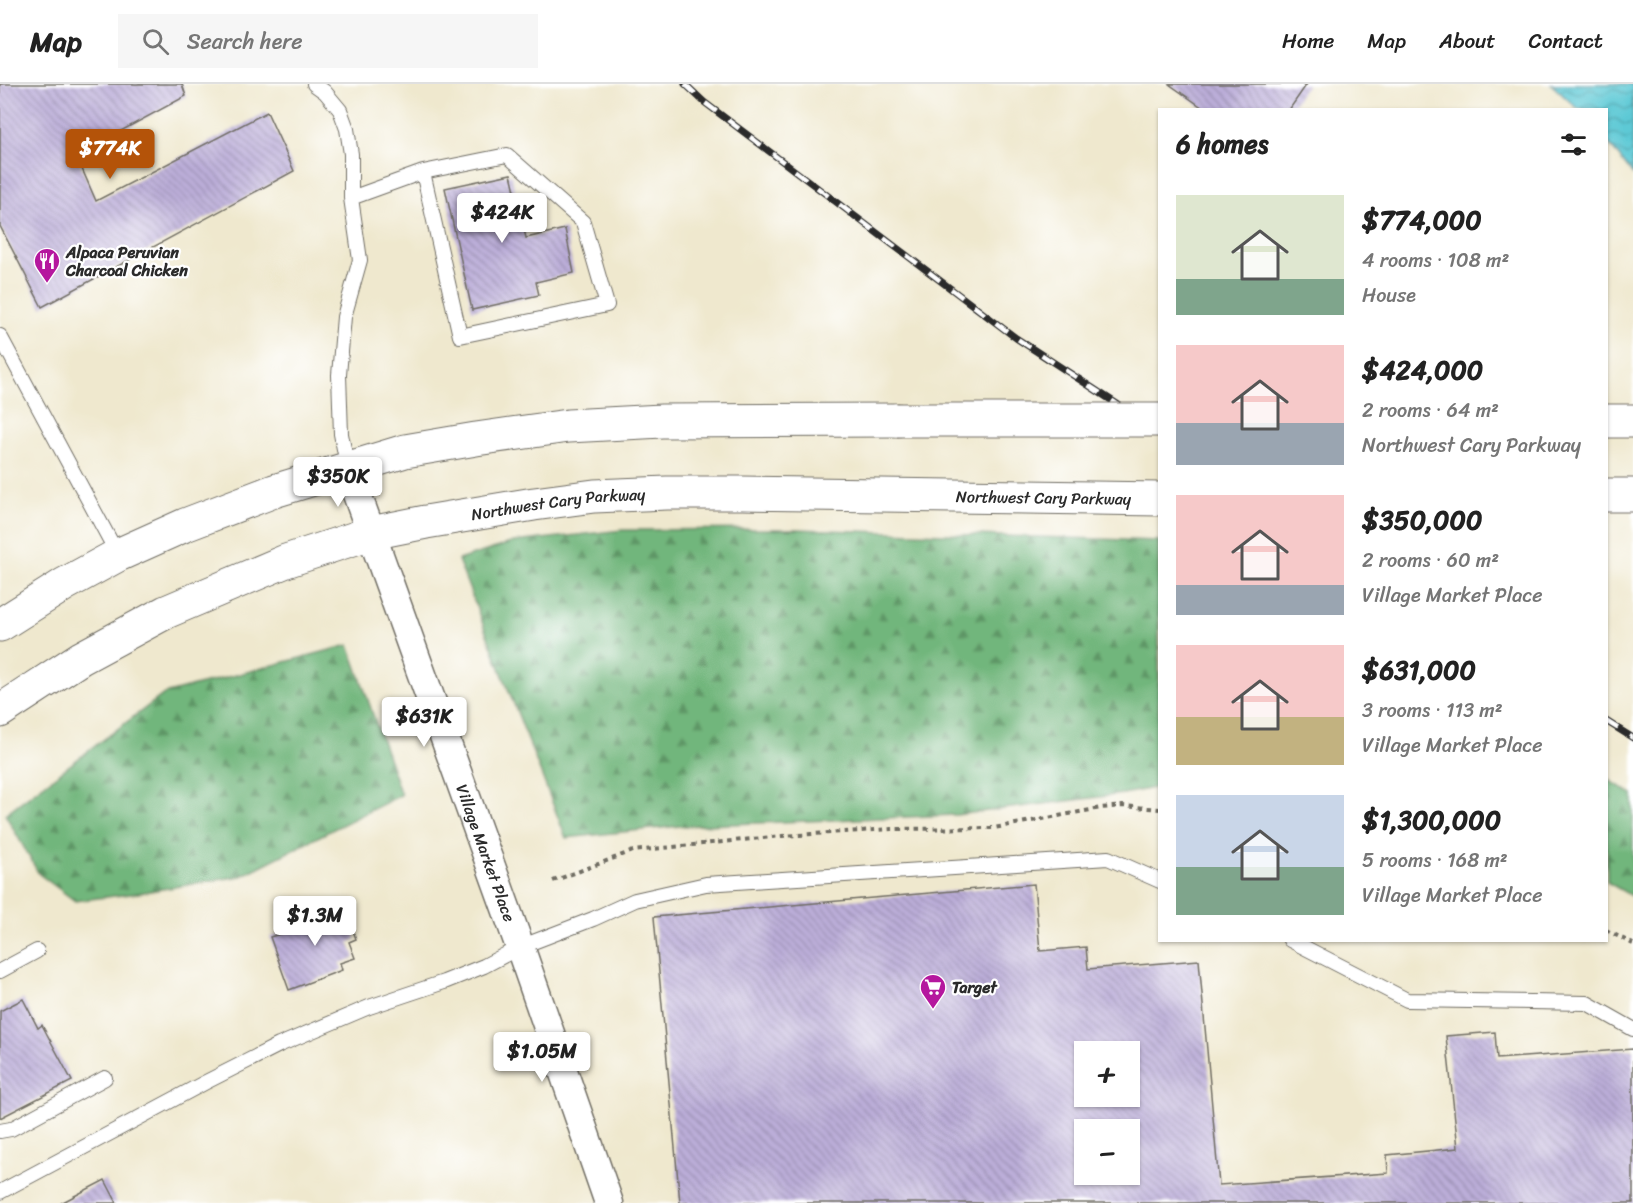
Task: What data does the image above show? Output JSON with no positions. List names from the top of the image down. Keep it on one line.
{"streets":{"main road":["Northwest Cary Parkway"],"street":["Village Market Place"]},"crossings":[["Northwest Cary Parkway","Village Market Place"]],"places":{"restaurant":["Alpaca Peruvian Charcoal Chicken"],"supermarket":["Target"]},"page":{"header":"Map","search":"Search here","nav":["Home","Map","About","Contact"],"heading":"6 homes","price":["$774K","$424K","$350K","$631K","$1.3M","$1.05M"],"list":[{"name":"$774,000","note":"4 rooms · 108 m² · House"},{"name":"$424,000","note":"2 rooms · 64 m² · Northwest Cary Parkway"},{"name":"$350,000","note":"2 rooms · 60 m² · Village Market Place"},{"name":"$631,000","note":"3 rooms · 113 m² · Village Market Place"},{"name":"$1,300,000","note":"5 rooms · 168 m² · Village Market Place"}],"map_buttons":["+","−"]}}
